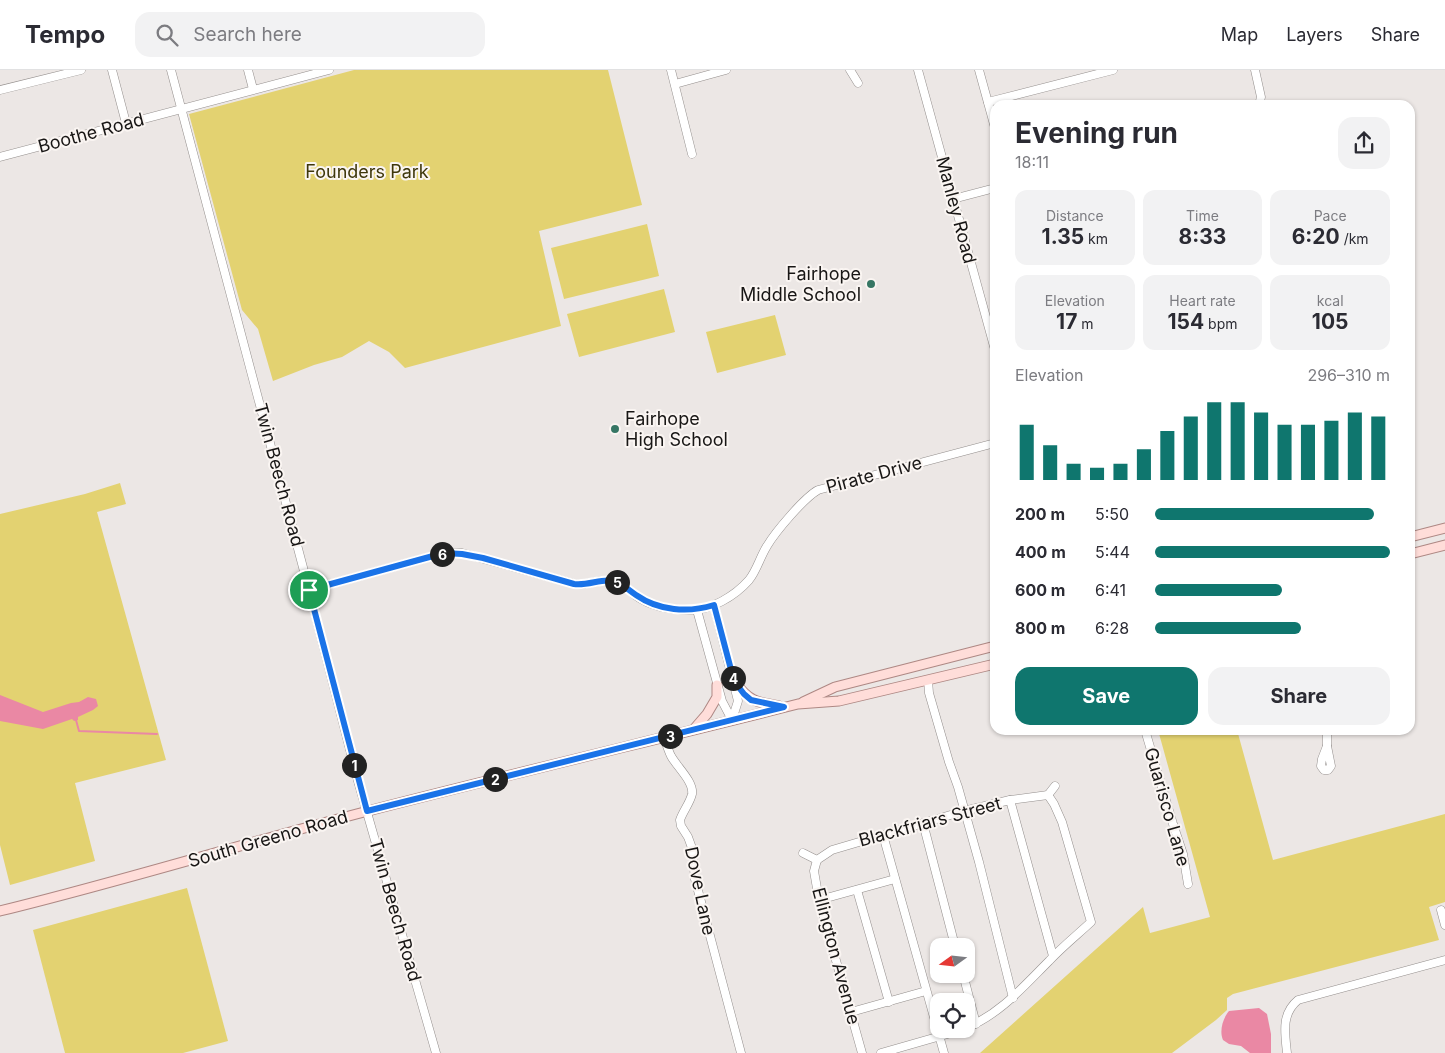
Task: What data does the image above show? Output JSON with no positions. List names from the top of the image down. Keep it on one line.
{"streets":{"main road":["South Greeno Road"],"street":["Boothe Road","Manley Road","Twin Beech Road","Pirate Drive","Guarisco Lane","Blackfriars Street","Dove Lane","Ellington Avenue"]},"crossings":[["Boothe Road","Twin Beech Road"],["Twin Beech Road","Pirate Drive"],["Twin Beech Road","South Greeno Road"],["Blackfriars Street","Ellington Avenue"],["South Greeno Road","Dove Lane"]],"parks":["Founders Park"],"places":["Fairhope Middle School","Fairhope High School"],"north":"left","page":{"header":"Tempo","search":"Search here","nav":["Map","Layers","Share"],"heading":["Evening run","18:11"],"stats":[["Distance","1.35 km"],["Time","8:33"],["Pace","6:20 /km"],["Elevation","17 m"],["Heart rate","154 bpm"],["kcal","105"]],"chart":["Elevation","296–310 m"],"list":[{"name":"200 m","note":"5:50"},{"name":"400 m","note":"5:44"},{"name":"600 m","note":"6:41"},{"name":"800 m","note":"6:28"}],"pins":["6","5","4","3","1","2"],"buttons":["Save","Share"]}}
